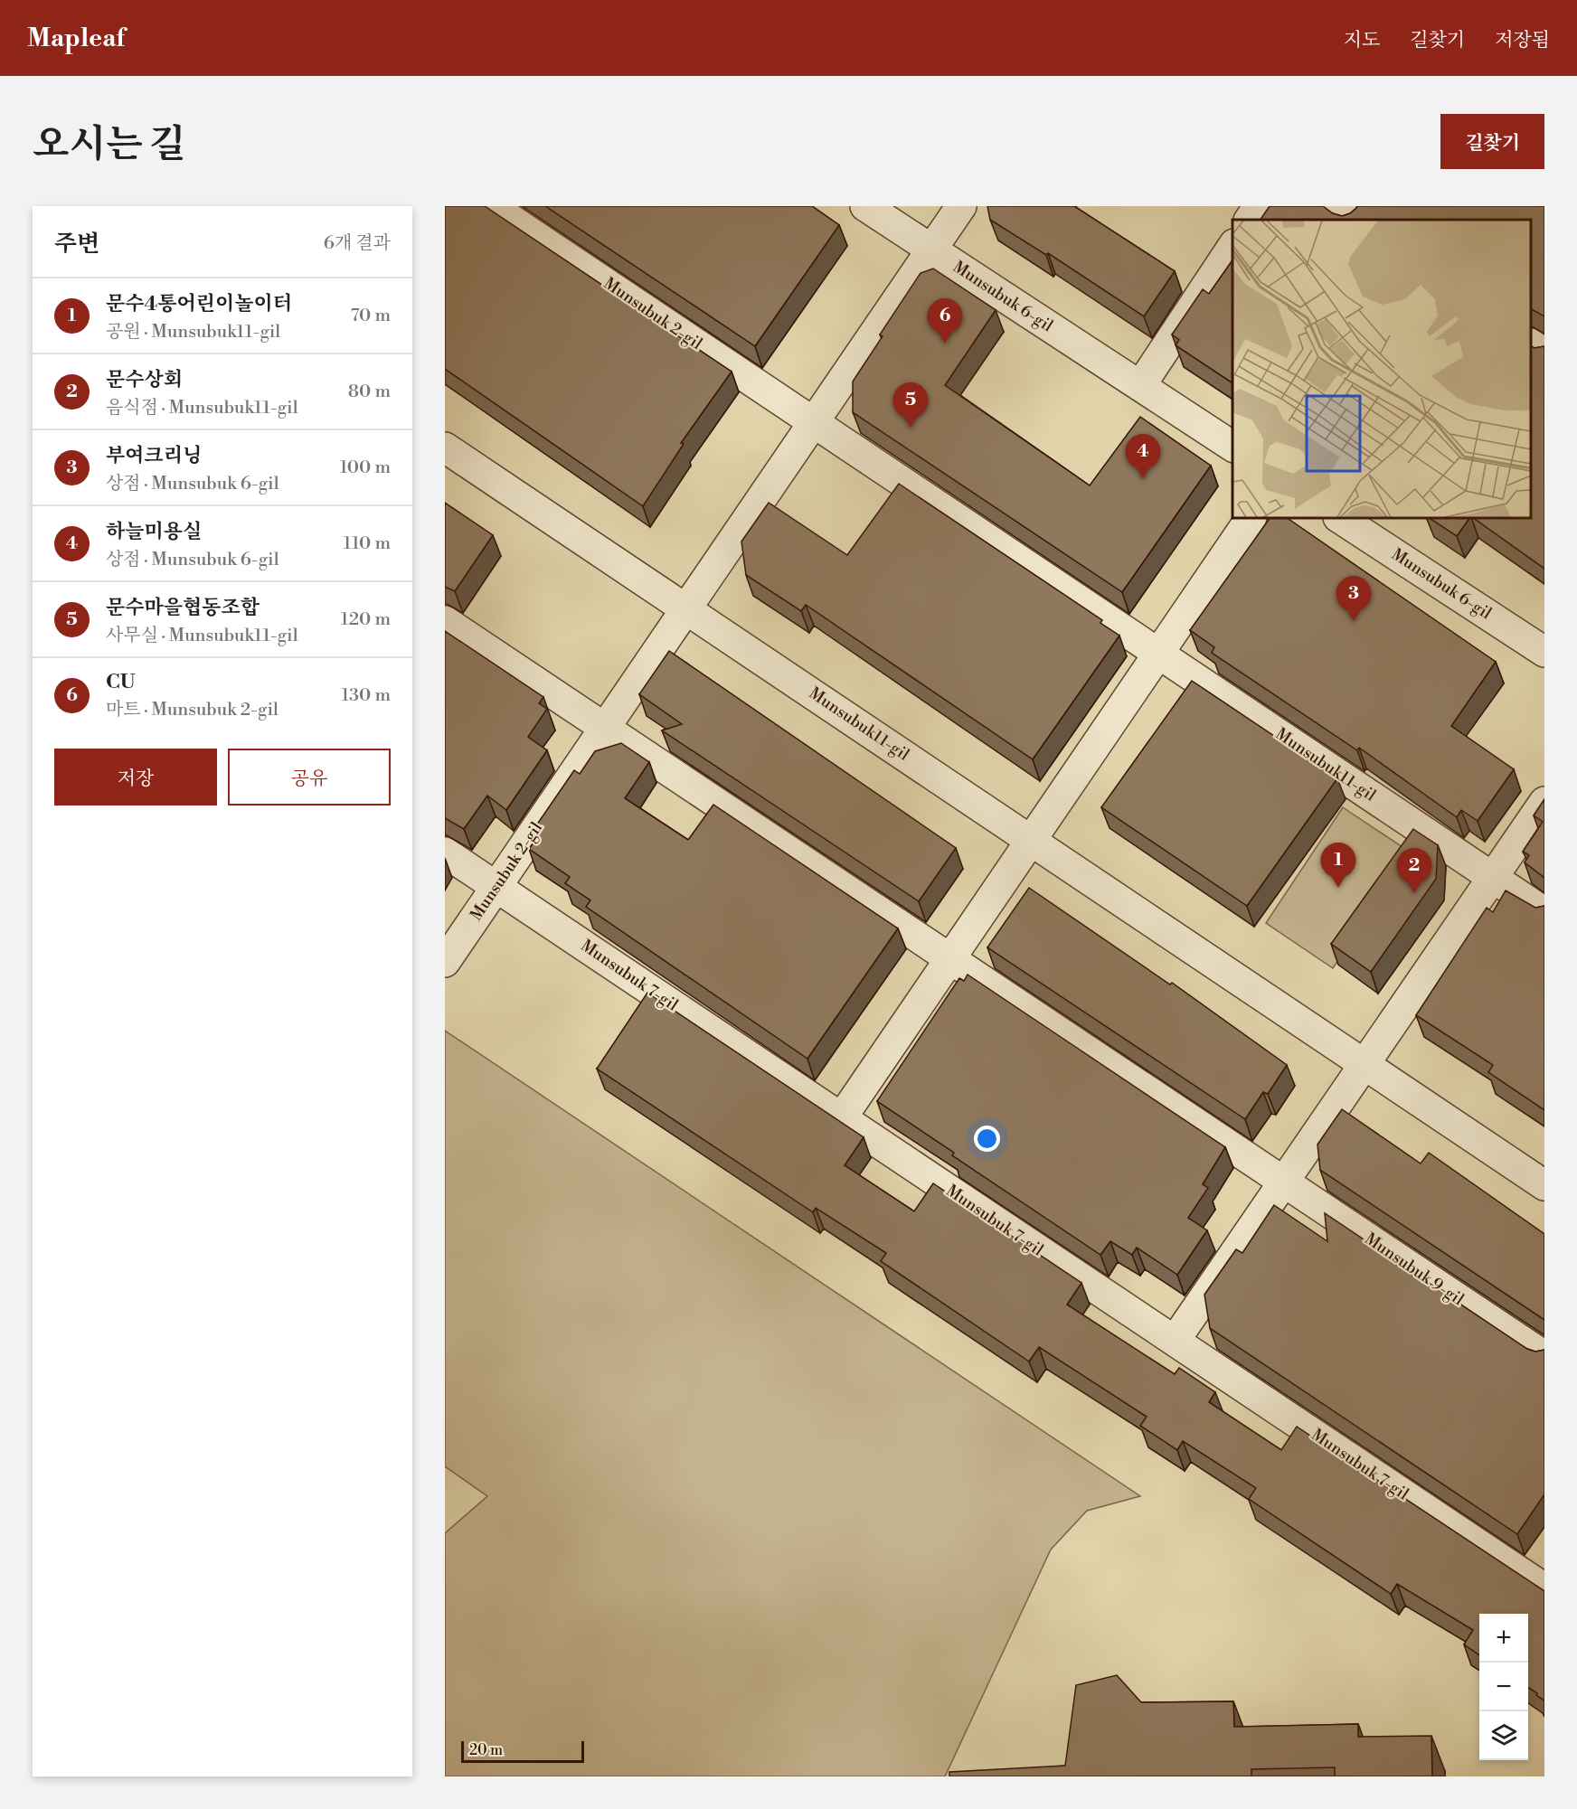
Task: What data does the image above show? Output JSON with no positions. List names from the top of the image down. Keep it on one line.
{"streets":{"street":["Munsubuk 6-gil","Munsubuk 2-gil","Munsubuk11-gil","Munsubuk 7-gil","Munsubuk 9-gil"]},"crossings":[["Munsubuk 6-gil","Munsubuk 2-gil"],["Munsubuk 2-gil","Munsubuk11-gil"],["Munsubuk 2-gil","Munsubuk 7-gil"]],"scale_bar":"20 m","page":{"header":"Mapleaf","nav":["지도","길찾기","저장됨"],"title":"오시는 길","buttons":["길찾기",["저장","공유"]],"heading":["주변","6개 결과"],"list":[{"mark":"1","name":"문수4통어린이놀이터","note":"공원 · Munsubuk11-gil","value":"70 m"},{"mark":"2","name":"문수상회","note":"음식점 · Munsubuk11-gil","value":"80 m"},{"mark":"3","name":"부여크리닝","note":"상점 · Munsubuk 6-gil","value":"100 m"},{"mark":"4","name":"하늘미용실","note":"상점 · Munsubuk 6-gil","value":"110 m"},{"mark":"5","name":"문수마을협동조합","note":"사무실 · Munsubuk11-gil","value":"120 m"},{"mark":"6","name":"CU","note":"마트 · Munsubuk 2-gil","value":"130 m"}],"pins":["6","5","4","3","1","2"],"map_buttons":["+","−"],"scale":"20 m"}}
